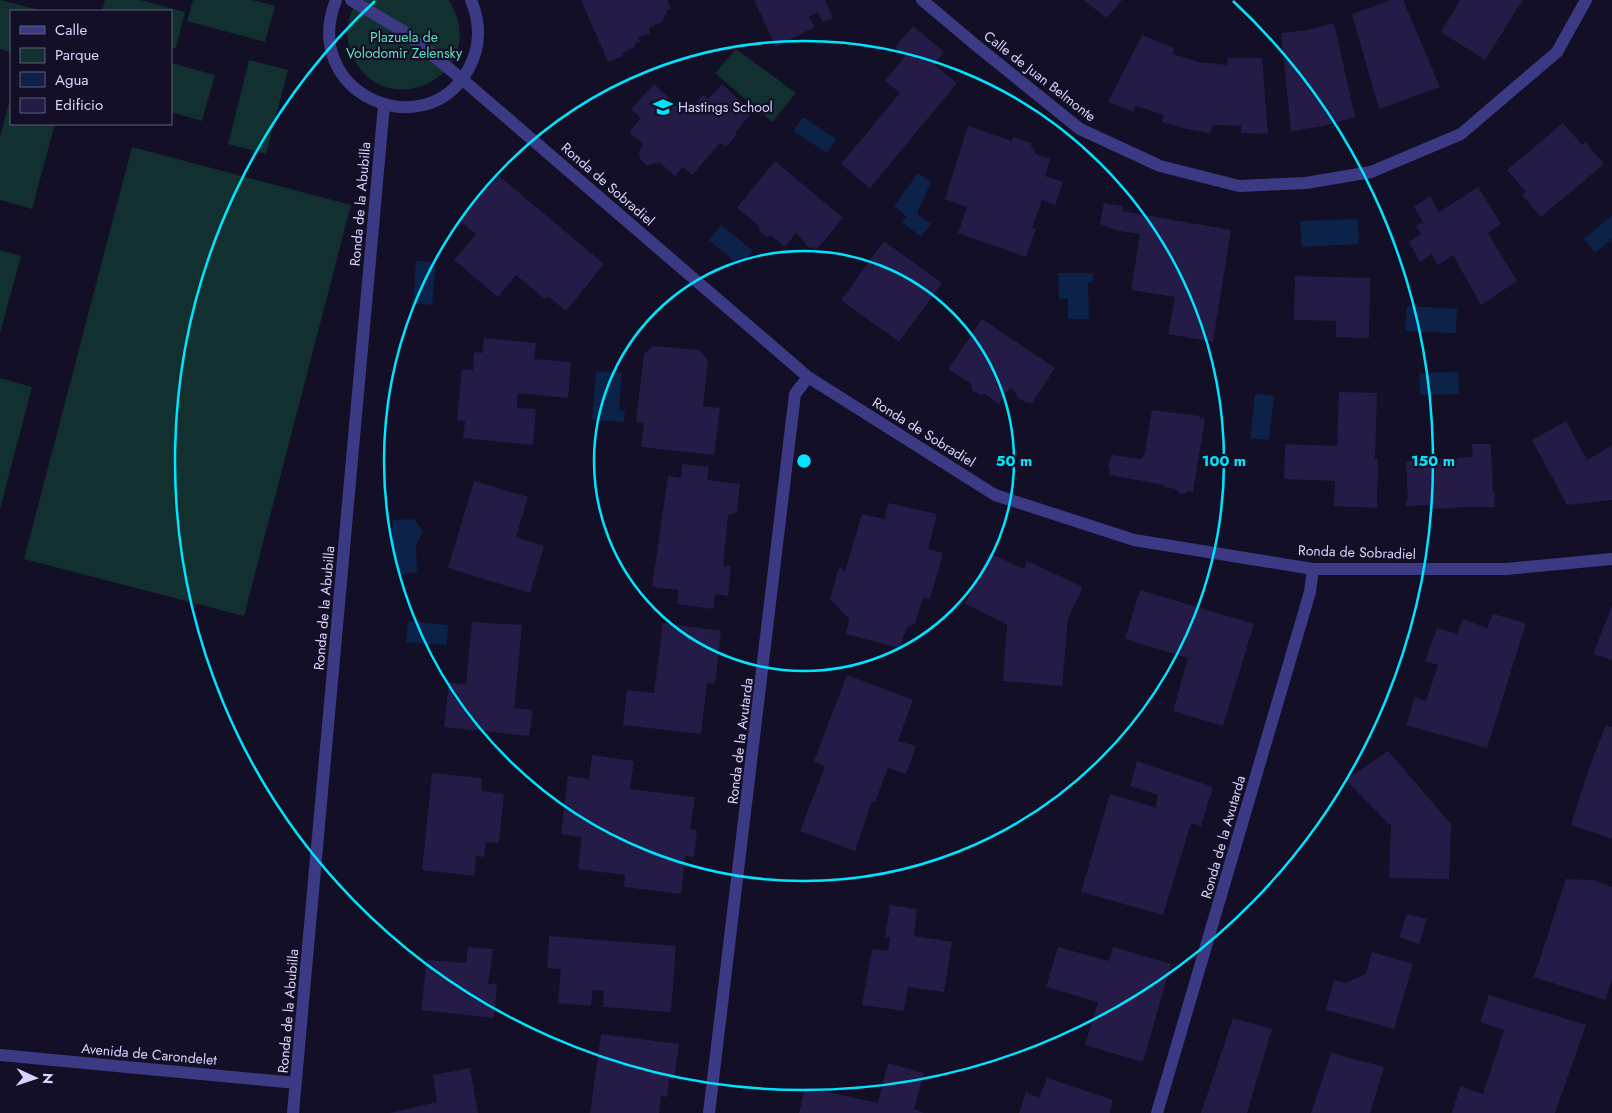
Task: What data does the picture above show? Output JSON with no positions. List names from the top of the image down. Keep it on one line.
{"streets":{"street":["Calle de Juan Belmonte","Ronda de Sobradiel","Ronda de la Abubilla","Ronda de la Avutarda","Avenida de Carondelet"]},"crossings":[["Ronda de Sobradiel","Ronda de la Avutarda"],["Ronda de la Abubilla","Avenida de Carondelet"]],"parks":["Plazuela de Volodomir Zelensky"],"places":{"school or university":["Hastings School"]},"legend":["Calle","Parque","Agua","Edificio"],"north":"right","rings":["50 m","100 m","150 m"]}
